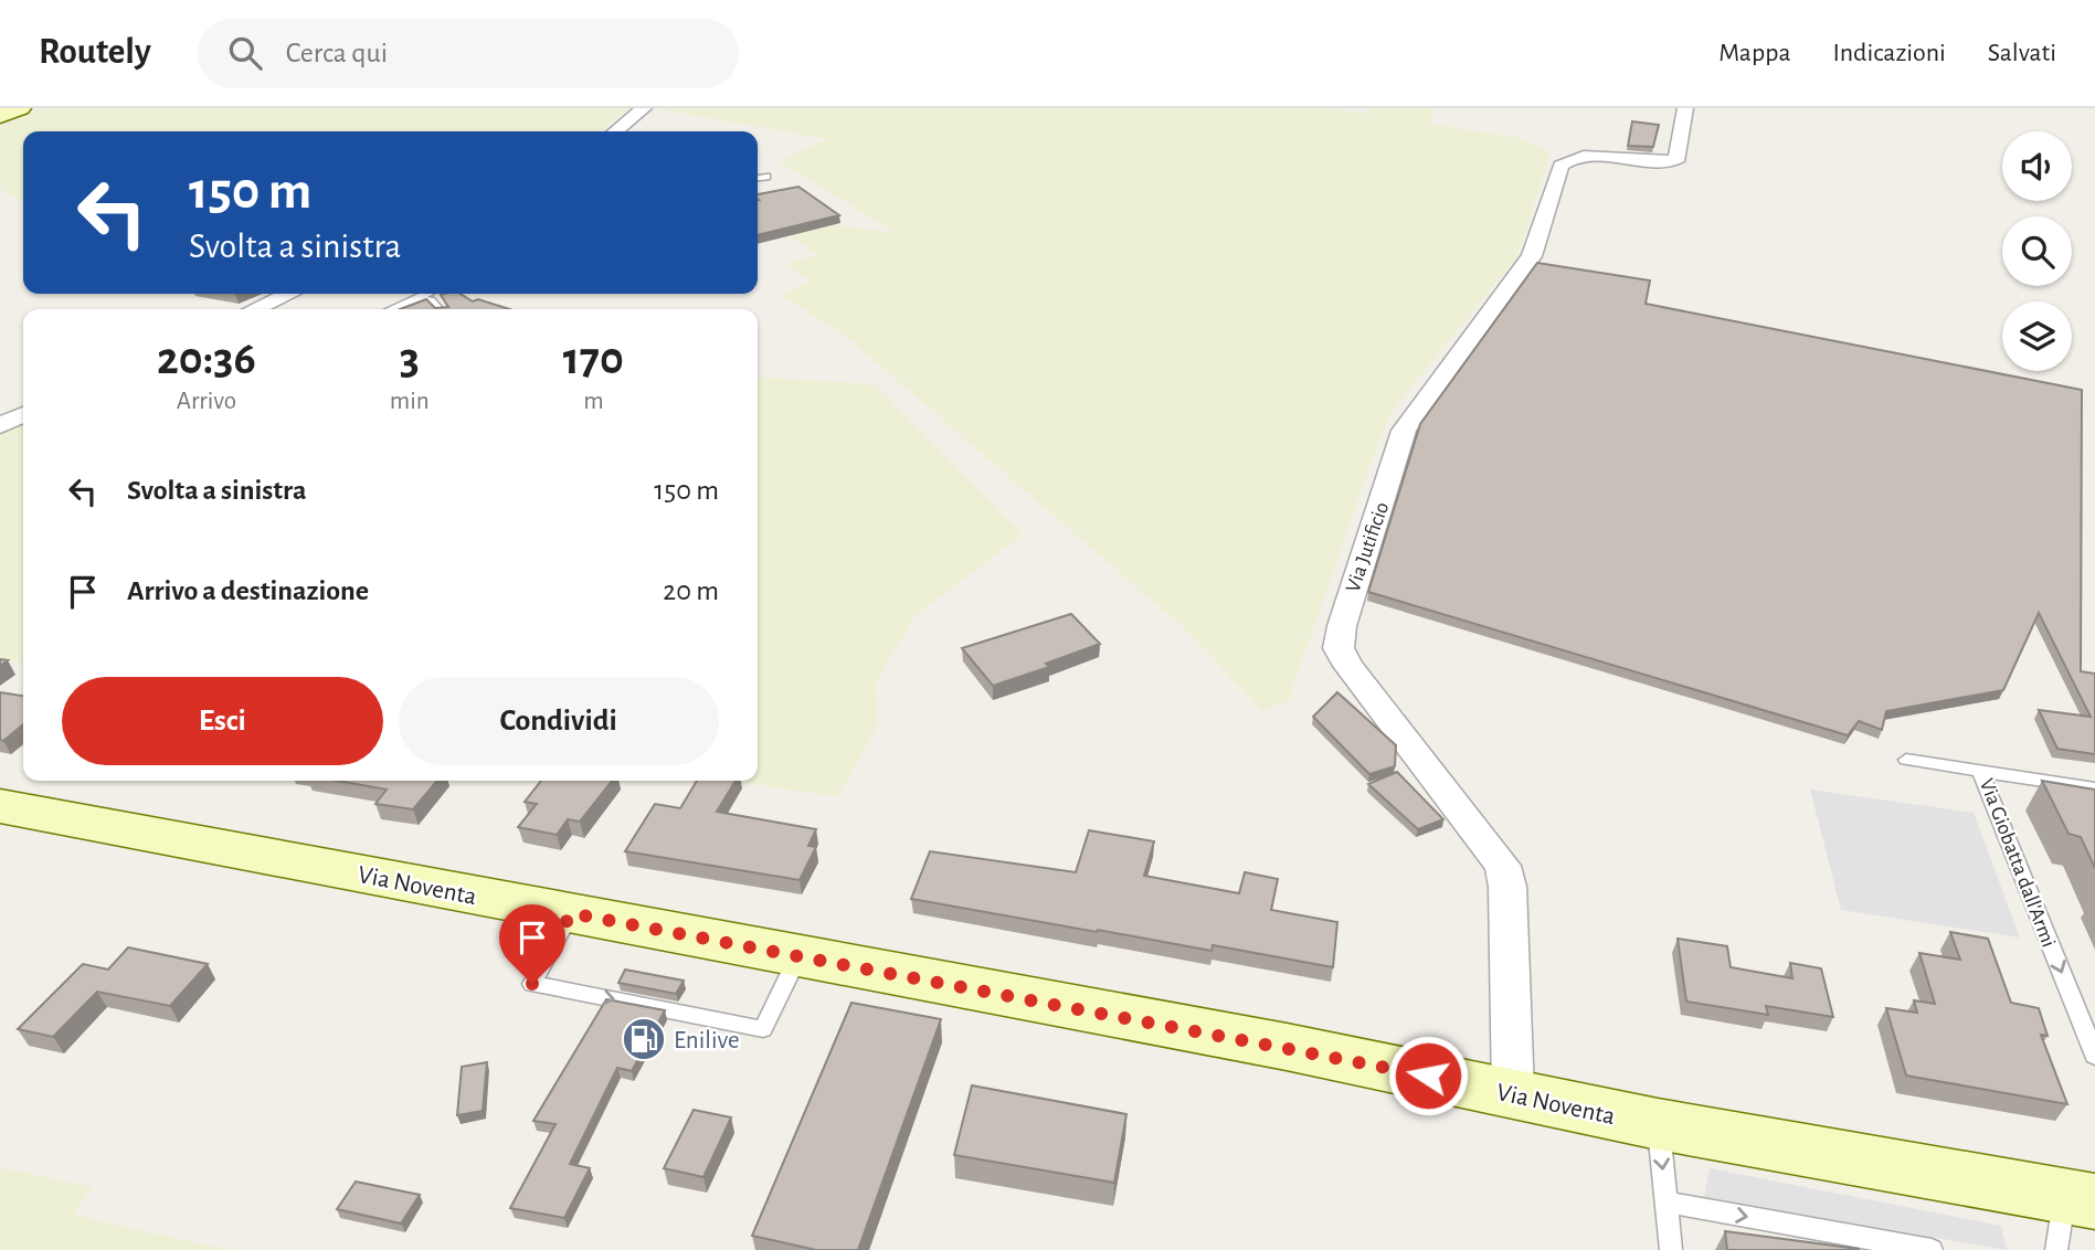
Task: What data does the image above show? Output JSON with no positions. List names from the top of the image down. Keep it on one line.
{"streets":{"main road":["Via Noventa"],"street":["Via Jutificio"],"lane":["Via Giobatta dall'Armi"]},"crossings":[["Via Jutificio","Via Noventa"]],"one_way":["Via Giobatta dall'Armi"],"places":{"fuel station":["Enilive"]},"page":{"header":"Routely","search":"Cerca qui","nav":["Mappa","Indicazioni","Salvati"],"turn":["150 m","Svolta a sinistra"],"eta":["20:36","Arrivo","3","min","170","m"],"list":[{"name":"Svolta a sinistra","value":"150 m"},{"name":"Arrivo a destinazione","value":"20 m"}],"buttons":["Esci","Condividi"]}}
